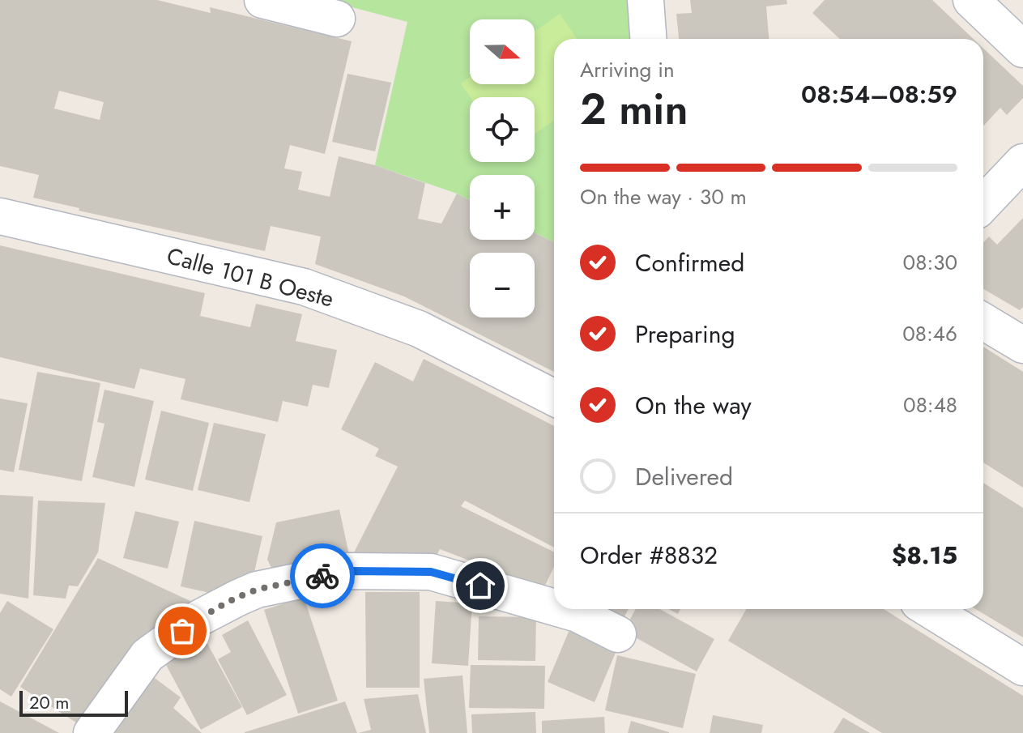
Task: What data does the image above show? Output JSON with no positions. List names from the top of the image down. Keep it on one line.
{"streets":{"street":["Calle 101 B Oeste"]},"scale_bar":"20 m","north":"right","page":{"map_buttons":["+","−"],"heading":["2 min","Arriving in","08:54–08:59"],"panel":["Order #8832","$8.15"],"bar":"On the way · 30 m","list":[["Confirmed","08:30"],["Preparing","08:46"],["On the way","08:48"],"Delivered"],"scale":"20 m"}}
